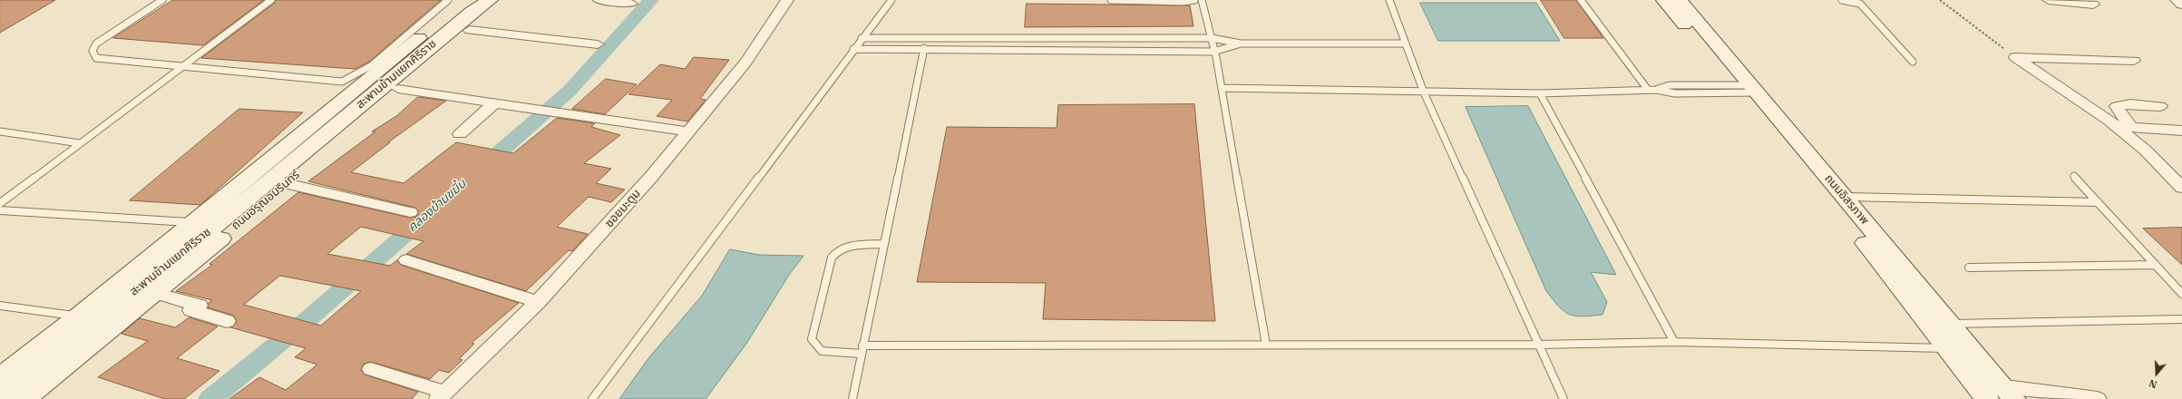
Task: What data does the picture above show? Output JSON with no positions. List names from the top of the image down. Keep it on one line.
{"streets":{"main road":["สะพานข้ามแยกศิริราช","ถนนอิสรภาพ","ถนนอรุณอมรินทร์"],"street":["ซอยมะตูม"]},"crossings":[["สะพานข้ามแยกศิริราช","ถนนอรุณอมรินทร์"]],"water":["คลองบ้านขมิ้น"],"north":"bottom"}
